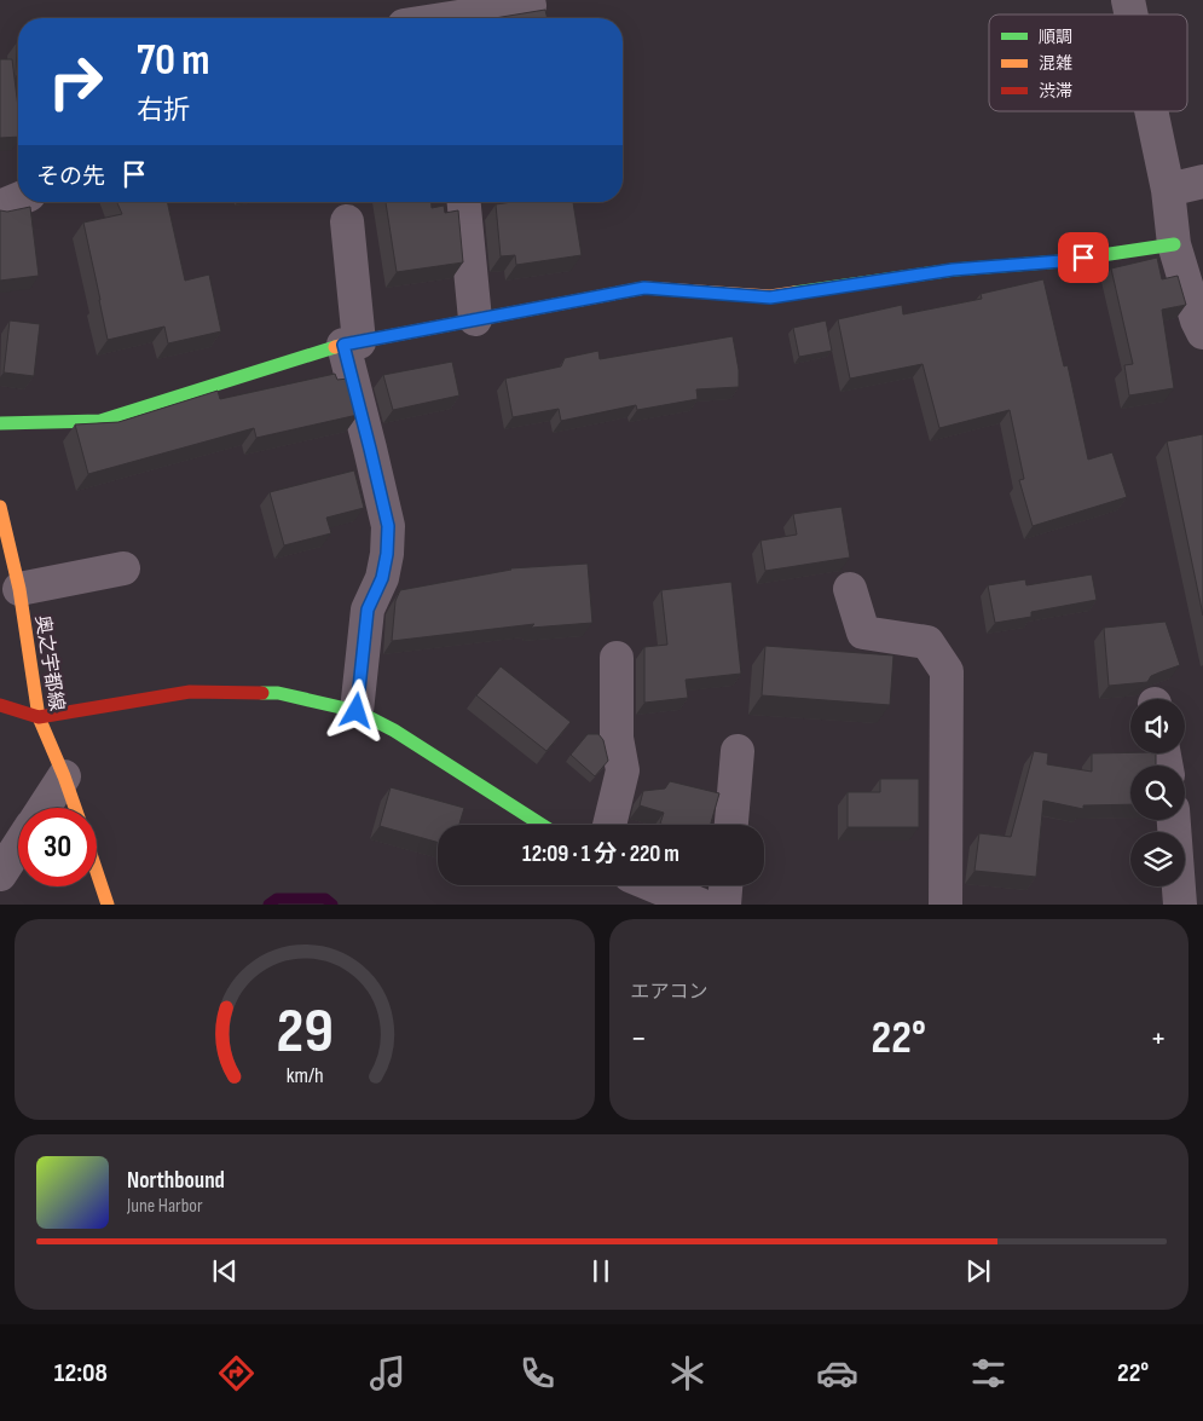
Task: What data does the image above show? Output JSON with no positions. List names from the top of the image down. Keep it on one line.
{"streets":{"street":["奥之宇都線"]},"legend":["順調","混雑","渋滞"],"page":{"turn":["70 m","右折"],"then":"その先","limit":"30","trip":"12:09 · 1 分 · 220 m","tile":"エアコン","heat":["−","22°","+"],"song":["Northbound","June Harbor"],"tabs":["12:08","22°"],"gauge":["29","km/h"]}}
